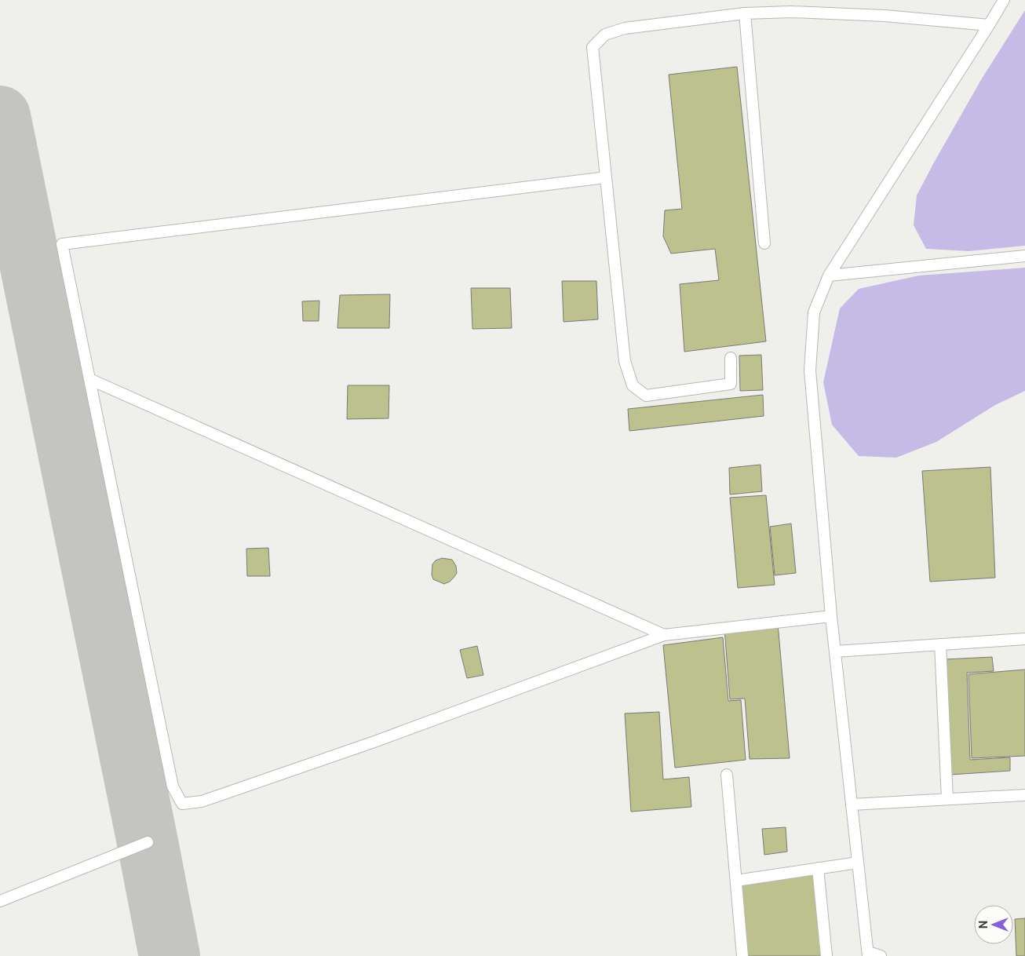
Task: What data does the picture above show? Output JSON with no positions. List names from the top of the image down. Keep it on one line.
{"north":"left"}
